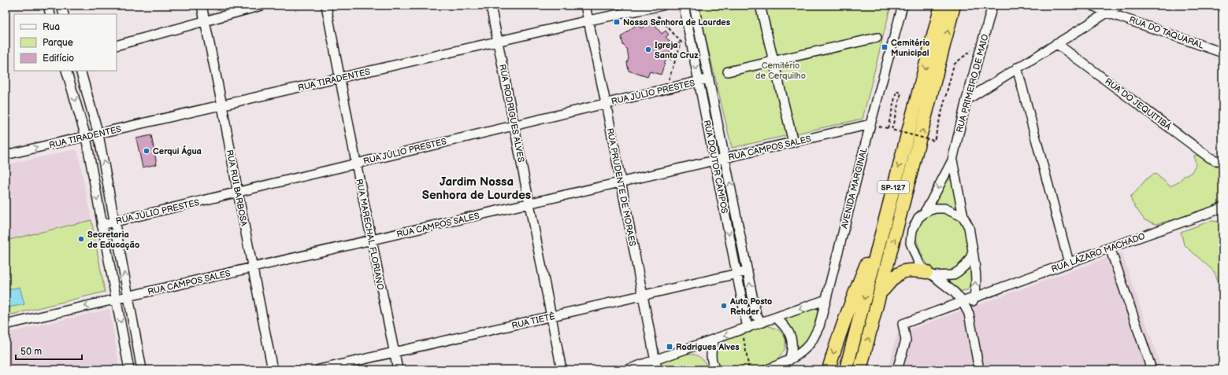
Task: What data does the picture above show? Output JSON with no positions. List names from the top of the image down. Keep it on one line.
{"streets":{"highway":["SP-127"],"street":["RUA DO TAQUARAL","RUA TIRADENTES","RUA PRIMEIRO DE MAIO","RUA JÚLIO PRESTES","RUA DO JEQUITIBÁ","RUA RODRIGUES ALVES","RUA CAMPOS SALES","RUA DOUTOR CAMPOS","RUA PRUDENTE DE MORAES","RUA RUI BARBOSA","AVENIDA MARGINAL","RUA MARECHAL FLORIANO","RUA LÁZARO MACHADO","RUA TIETÊ"]},"crossings":[["RUA TIRADENTES","RUA RODRIGUES ALVES"],["RUA TIRADENTES","RUA PRUDENTE DE MORAES"],["RUA TIRADENTES","RUA RUI BARBOSA"],["RUA TIRADENTES","RUA MARECHAL FLORIANO"],["RUA JÚLIO PRESTES","RUA RODRIGUES ALVES"],["RUA JÚLIO PRESTES","RUA DOUTOR CAMPOS"],["RUA JÚLIO PRESTES","RUA PRUDENTE DE MORAES"],["RUA JÚLIO PRESTES","RUA RUI BARBOSA"],["RUA JÚLIO PRESTES","RUA MARECHAL FLORIANO"],["RUA RODRIGUES ALVES","RUA CAMPOS SALES"],["RUA RODRIGUES ALVES","RUA TIETÊ"],["RUA CAMPOS SALES","RUA DOUTOR CAMPOS"],["RUA CAMPOS SALES","RUA PRUDENTE DE MORAES"],["RUA CAMPOS SALES","RUA RUI BARBOSA"],["RUA CAMPOS SALES","AVENIDA MARGINAL"],["RUA CAMPOS SALES","RUA MARECHAL FLORIANO"],["RUA DOUTOR CAMPOS","RUA TIETÊ"],["RUA PRUDENTE DE MORAES","RUA TIETÊ"],["RUA MARECHAL FLORIANO","RUA TIETÊ"]],"districts":["Jardim Nossa Senhora de Lourdes"],"parks":["Cemitério de Cerquilho"],"places":{"transit":["Nossa Senhora de Lourdes","Cemitério Municipal","Rodrigues Alves"],"other":["Igreja Santa Cruz","Cerqui Água","Secretaria de Educação","Auto Posto Rehder"]},"legend":["Rua","Parque","Edifício"],"scale_bar":"50 m"}
